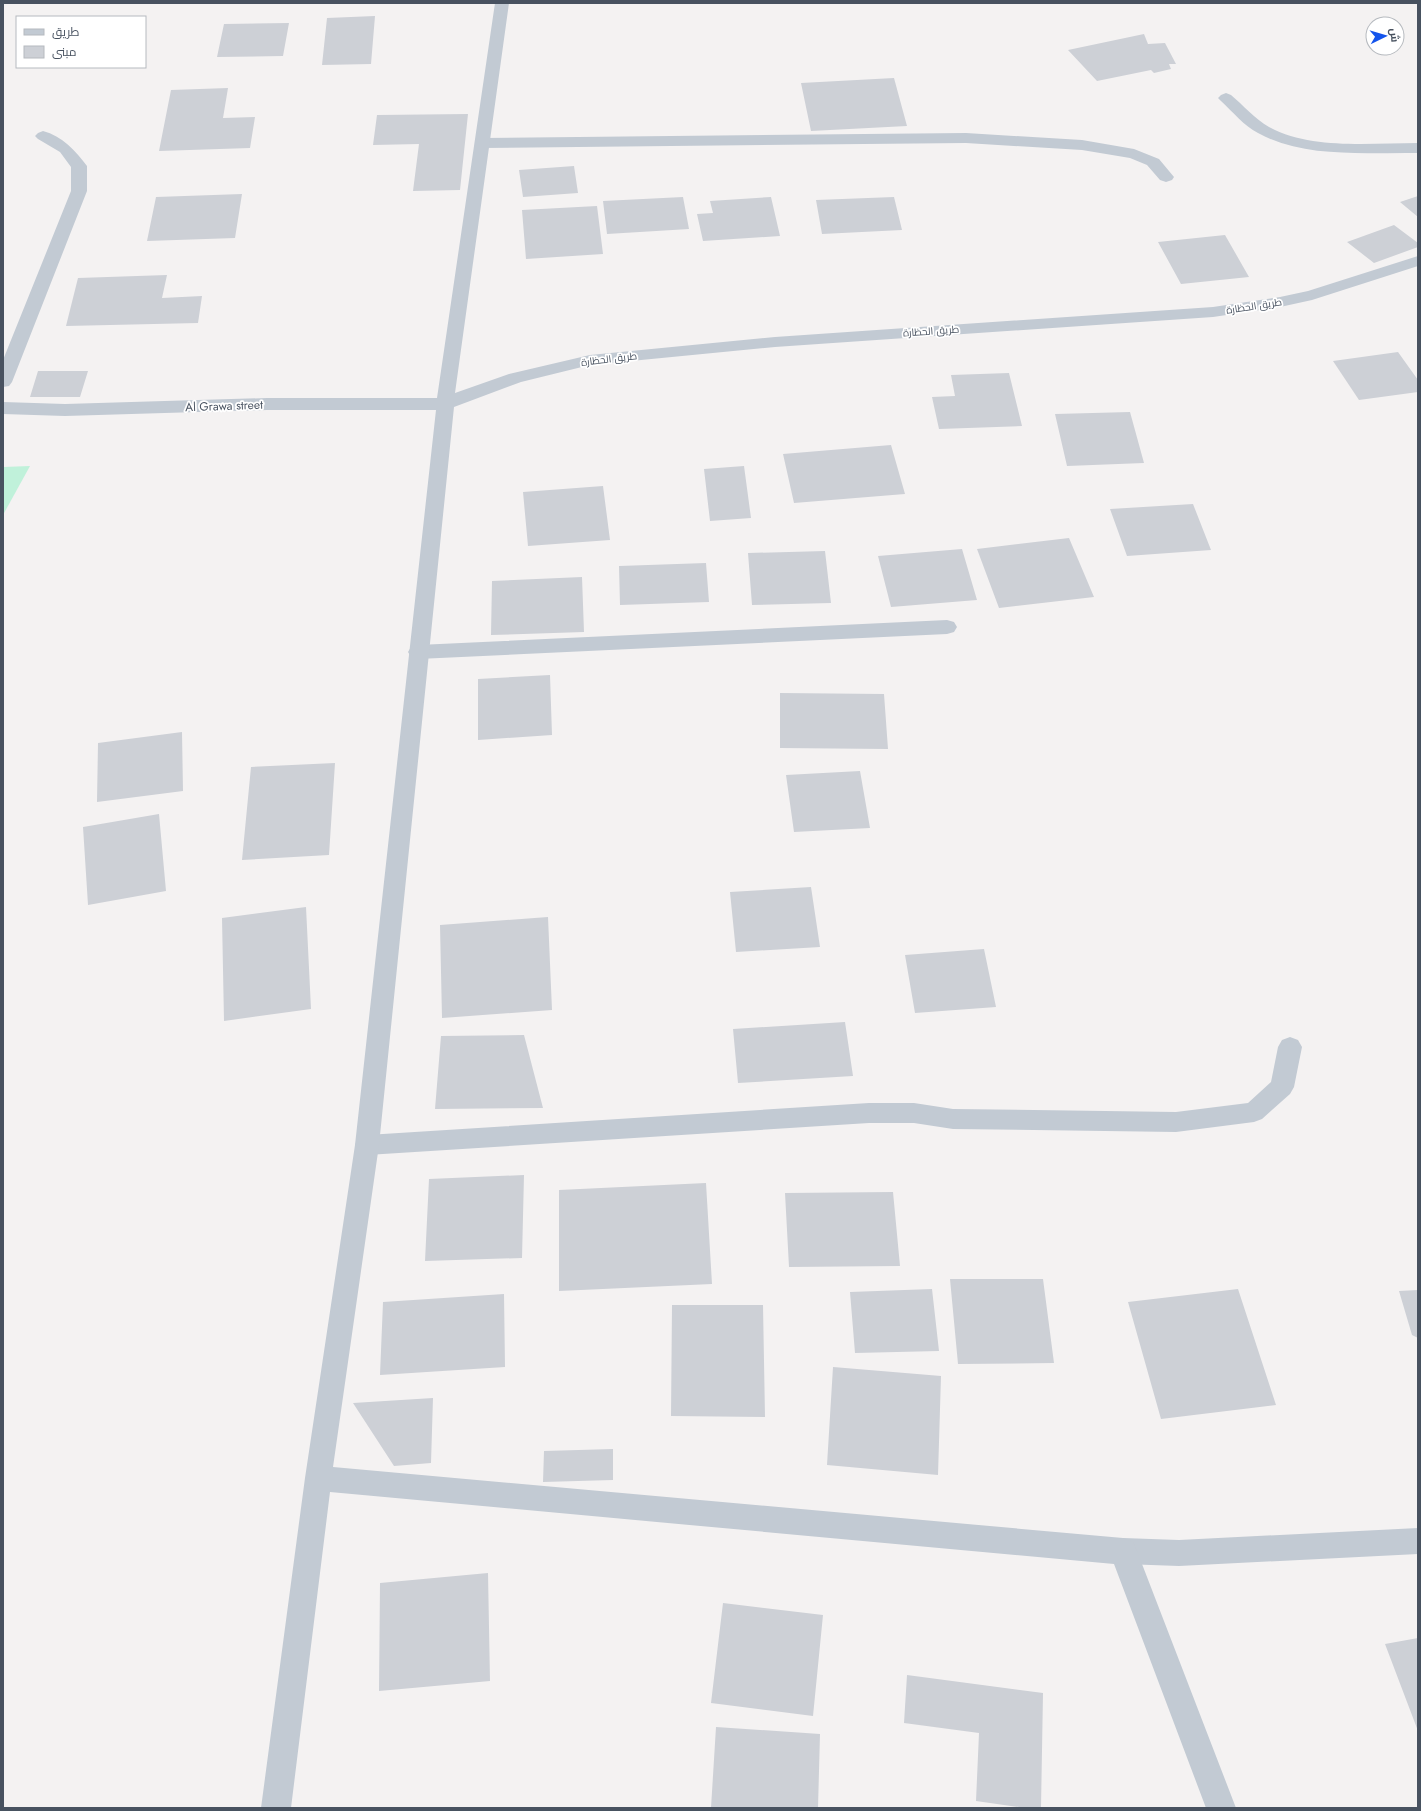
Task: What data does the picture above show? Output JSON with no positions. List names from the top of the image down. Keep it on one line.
{"streets":{"street":["طريق الحظارة","Al Grawa street"]},"crossings":[["طريق الحظارة","Al Grawa street"]],"legend":["طريق","مبنى"],"north":"right"}
